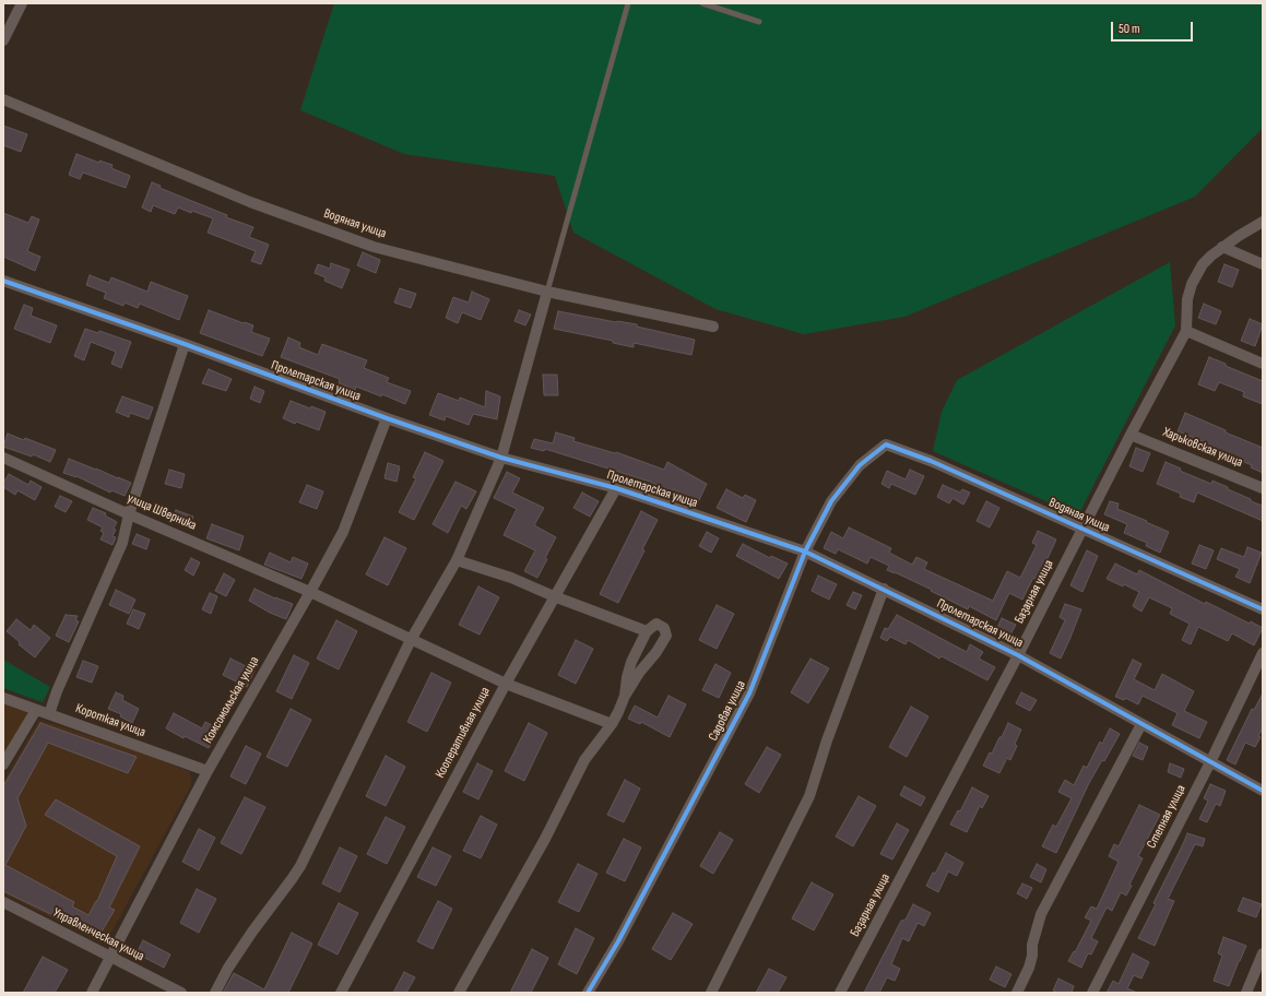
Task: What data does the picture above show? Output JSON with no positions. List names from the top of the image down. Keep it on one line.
{"streets":{"street":["Водяная улица","Пролетарская улица","Харьковская улица","улица Шверника","Базарная улица","Комсомольская улица","Садовая улица","Короткая улица","Кооперативная улица","Степная улица","Управленческая улица"]},"crossings":[["Водяная улица","Базарная улица"],["Водяная улица","Садовая улица"],["Пролетарская улица","Базарная улица"],["Пролетарская улица","Комсомольская улица"],["Пролетарская улица","Садовая улица"],["Пролетарская улица","Кооперативная улица"],["Пролетарская улица","Степная улица"],["Харьковская улица","Базарная улица"],["улица Шверника","Комсомольская улица"],["улица Шверника","Кооперативная улица"],["Комсомольская улица","Короткая улица"],["Комсомольская улица","Управленческая улица"]],"scale_bar":"50 m"}
